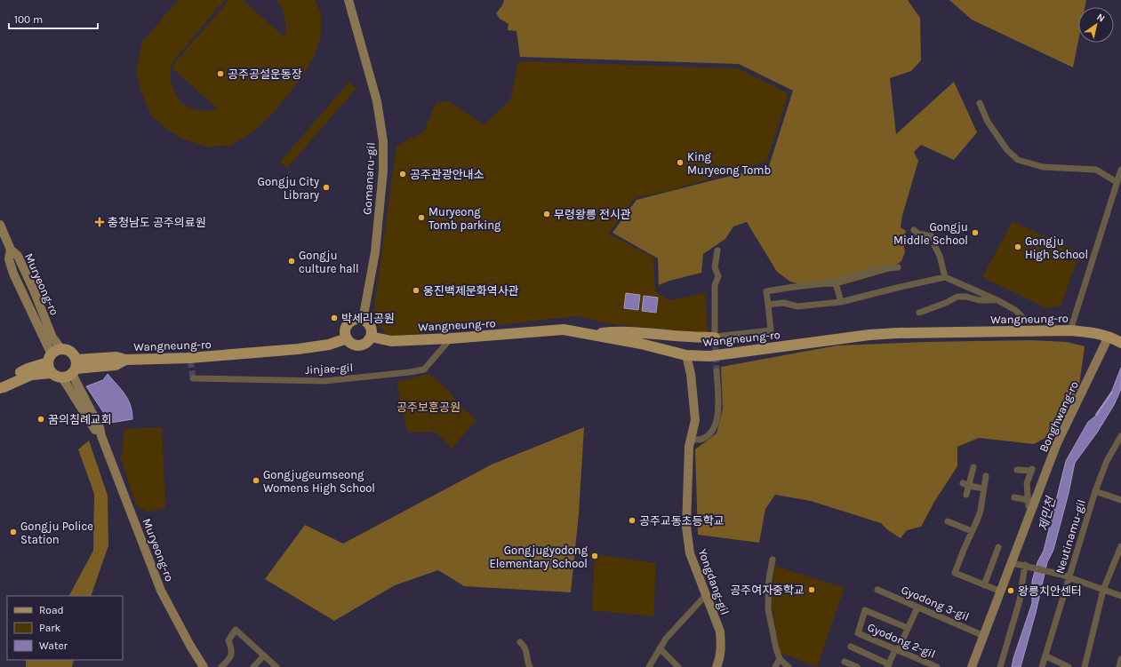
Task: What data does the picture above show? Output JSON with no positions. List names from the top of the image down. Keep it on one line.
{"streets":{"main road":["Gomanaru-gil","Muryeong-ro","Wangneung-ro","Bonghwang-ro","Yongdang-gil"],"street":["Jinjae-gil","Neutinamu-gil","Gyodong 3-gil","Gyodong 2-gil"]},"crossings":[["Gomanaru-gil","Wangneung-ro"],["Muryeong-ro","Wangneung-ro"],["Wangneung-ro","Jinjae-gil"],["Wangneung-ro","Bonghwang-ro"],["Wangneung-ro","Yongdang-gil"],["Bonghwang-ro","Gyodong 3-gil"]],"water":["제민천"],"parks":["공주보훈공원"],"places":{"other":["공주공설운동장","King Muryeong Tomb","공주관광안내소","Gongju City Library","무령왕릉 전시관","Muryeong Tomb parking","Gongju Middle School","Gongju High School","Gongju culture hall","웅진백제문화역사관","박세리공원","꿈의침례교회","Gongjugeumseong Womens High School","공주교동초등학교","Gongju Police Station","Gongjugyodong Elementary School","공주여자중학교","왕릉치안센터"],"health":["충청남도 공주의료원"]},"legend":["Road","Park","Water"],"scale_bar":"100 m","north":"top right"}
